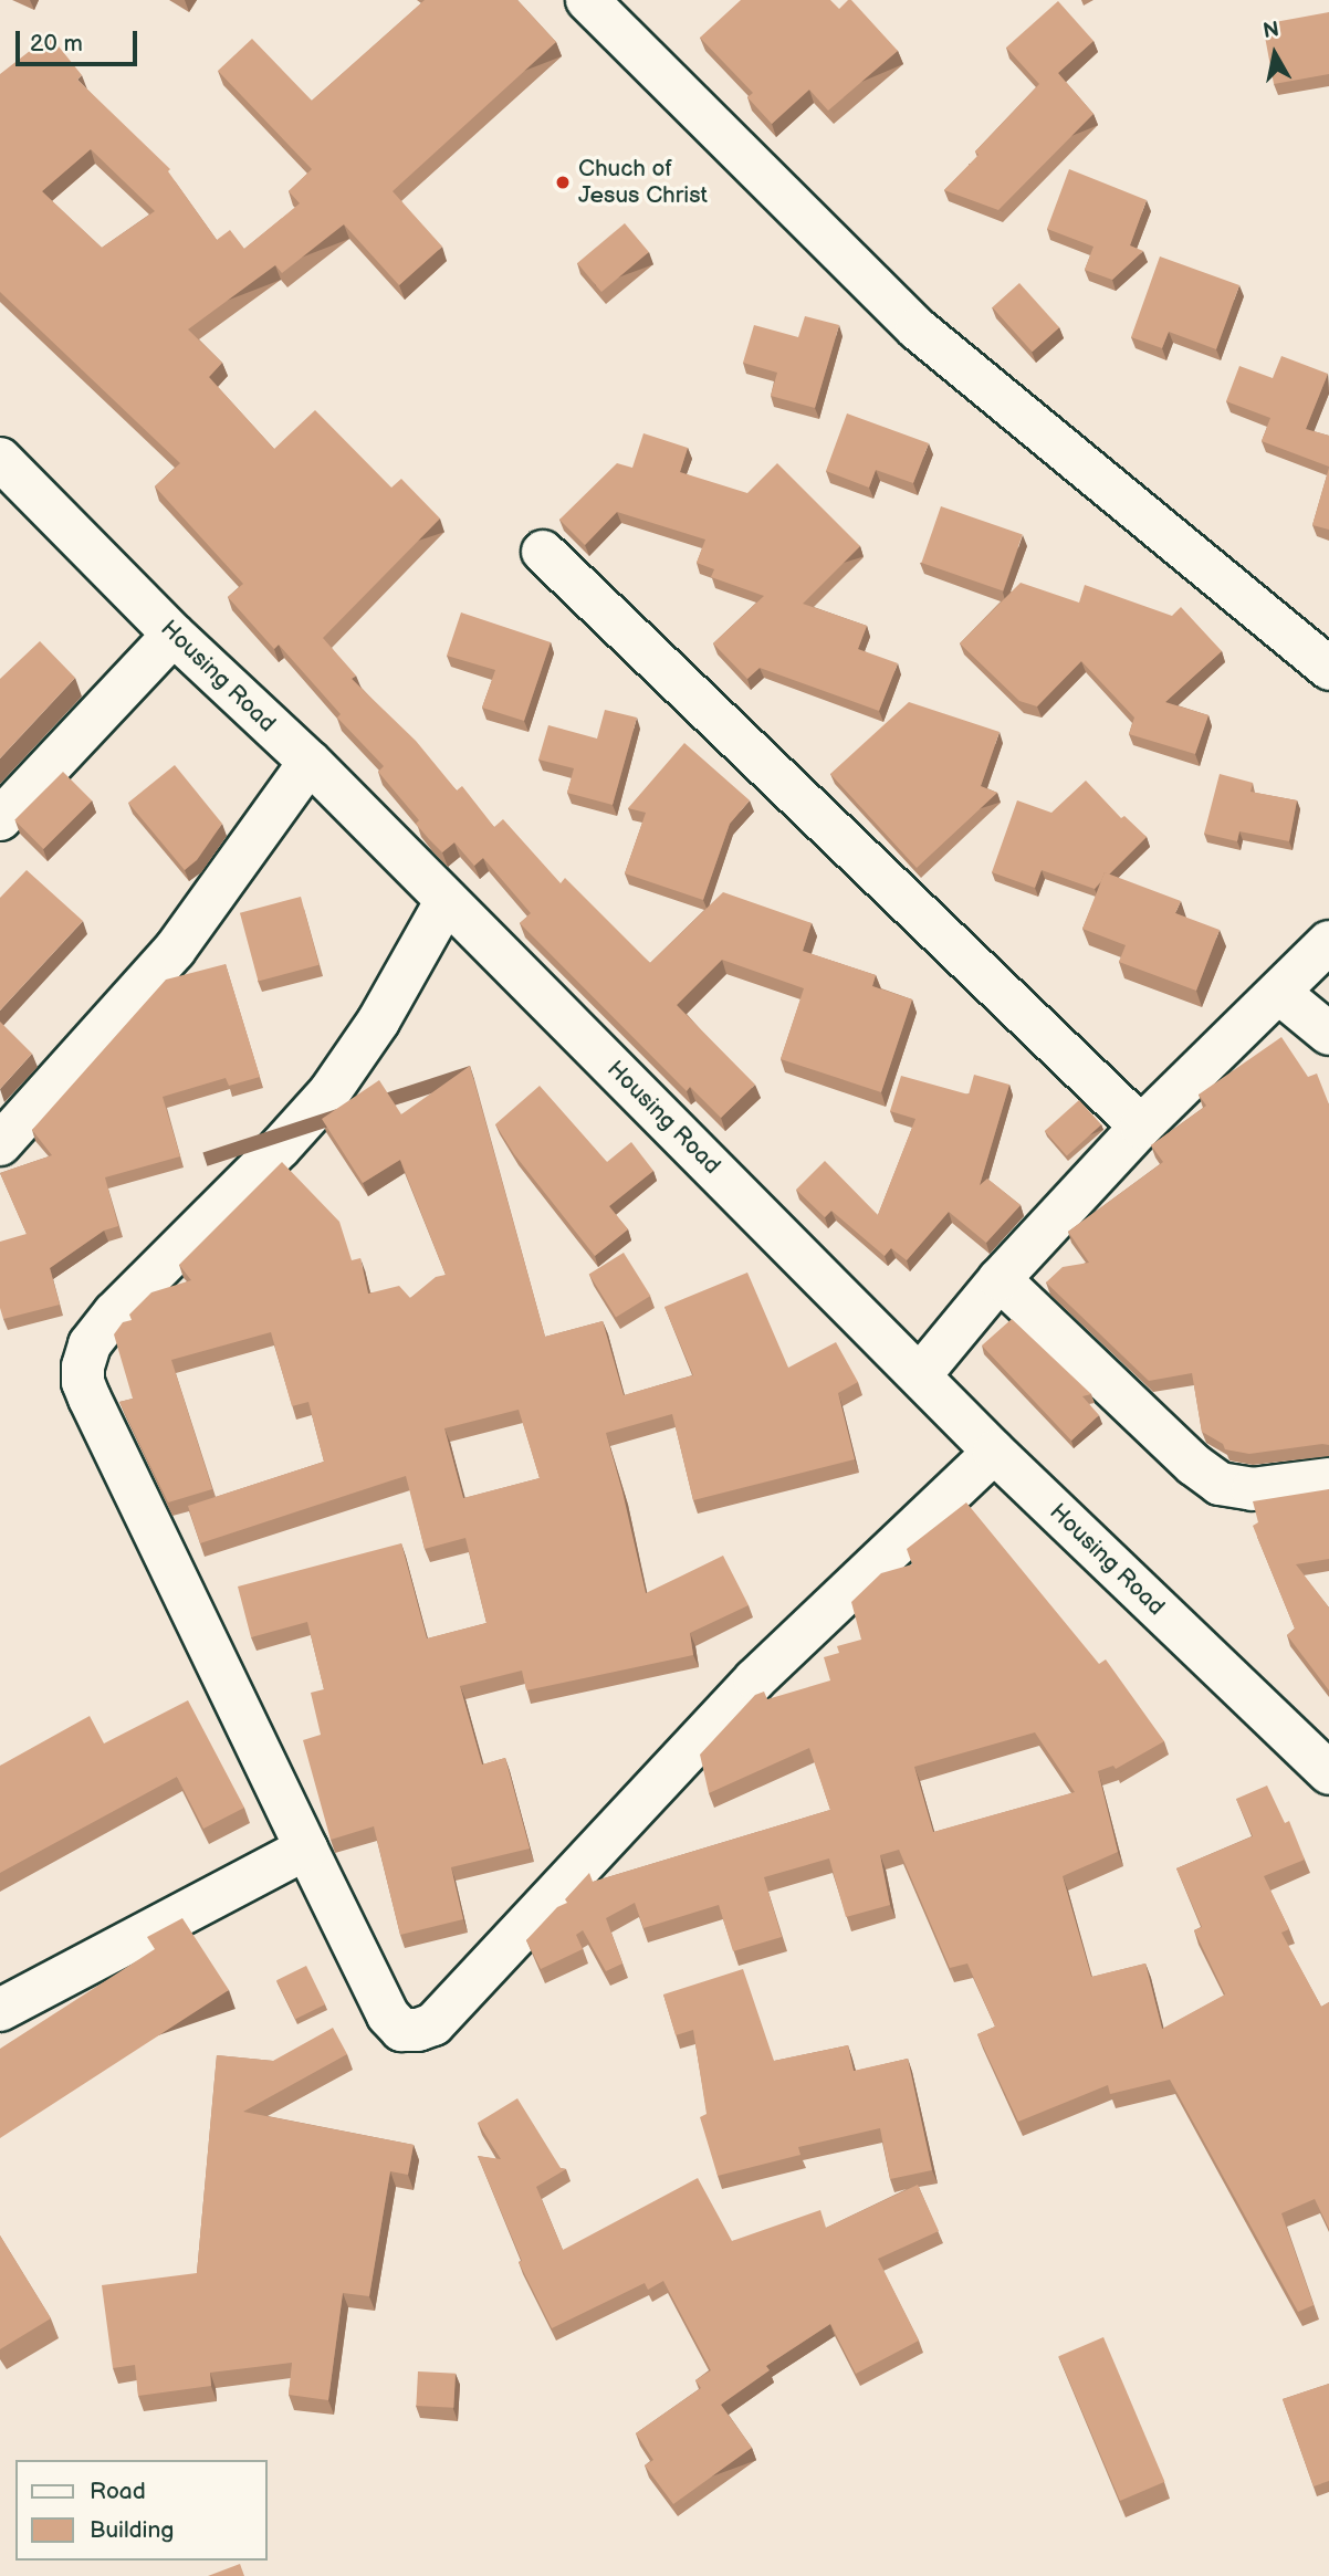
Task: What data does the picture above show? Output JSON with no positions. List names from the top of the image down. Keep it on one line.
{"streets":{"street":["Housing Road"]},"places":["Chuch of Jesus Christ"],"legend":["Road","Building"],"scale_bar":"20 m","north":"top"}
